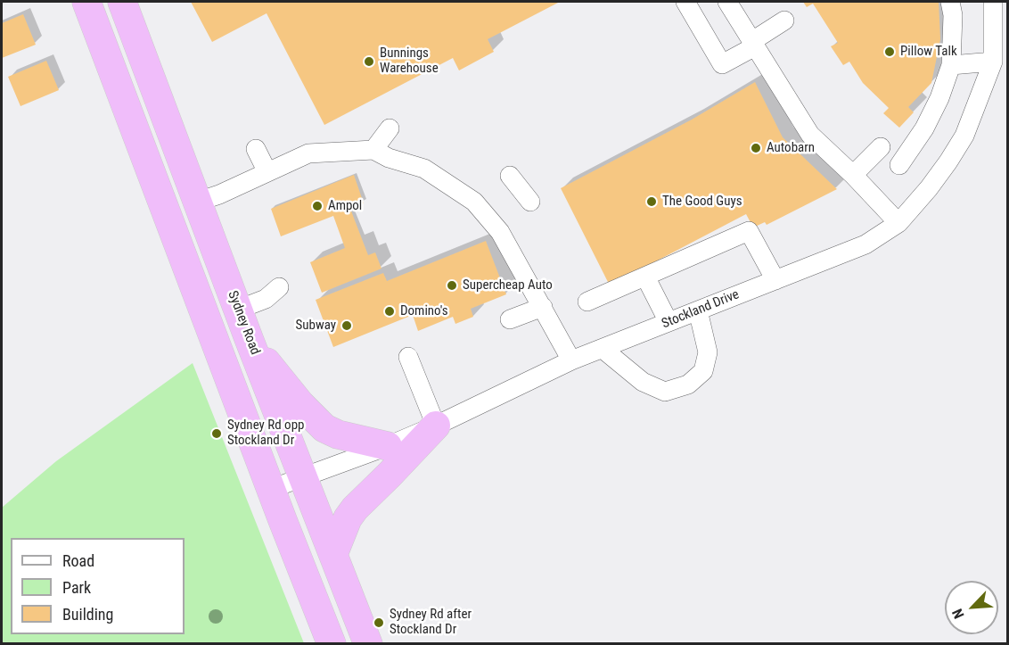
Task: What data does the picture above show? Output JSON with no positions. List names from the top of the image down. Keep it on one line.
{"streets":{"highway":["Sydney Road"],"street":["Stockland Drive"]},"crossings":[["Stockland Drive","Sydney Road"]],"places":["Pillow Talk","Bunnings Warehouse","Autobarn","The Good Guys","Ampol","Supercheap Auto","Domino's","Subway","Sydney Rd opp Stockland Dr","Sydney Rd after Stockland Dr"],"legend":["Road","Park","Building"],"north":"bottom left"}
